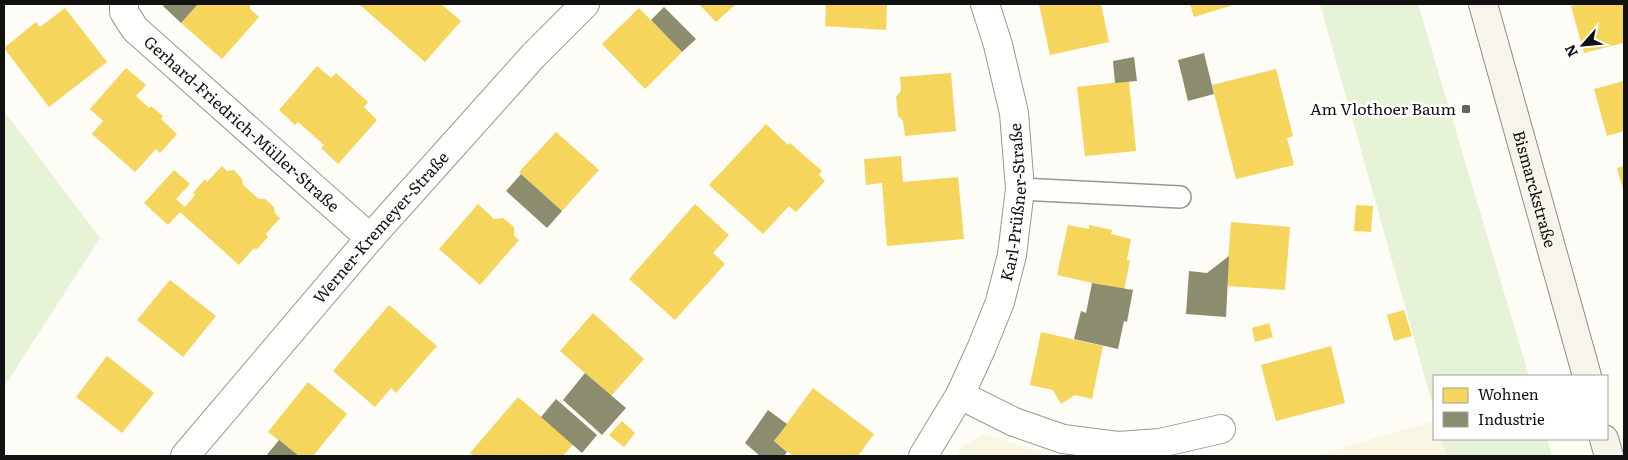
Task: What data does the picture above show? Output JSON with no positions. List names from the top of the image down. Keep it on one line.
{"streets":{"main road":["Bismarckstraße"],"street":["Gerhard-Friedrich-Müller-Straße","Karl-Prüßner-Straße","Werner-Kremeyer-Straße"]},"crossings":[["Gerhard-Friedrich-Müller-Straße","Werner-Kremeyer-Straße"]],"places":{"transit":["Am Vlothoer Baum"]},"legend":["Wohnen","Industrie"],"north":"bottom left"}
